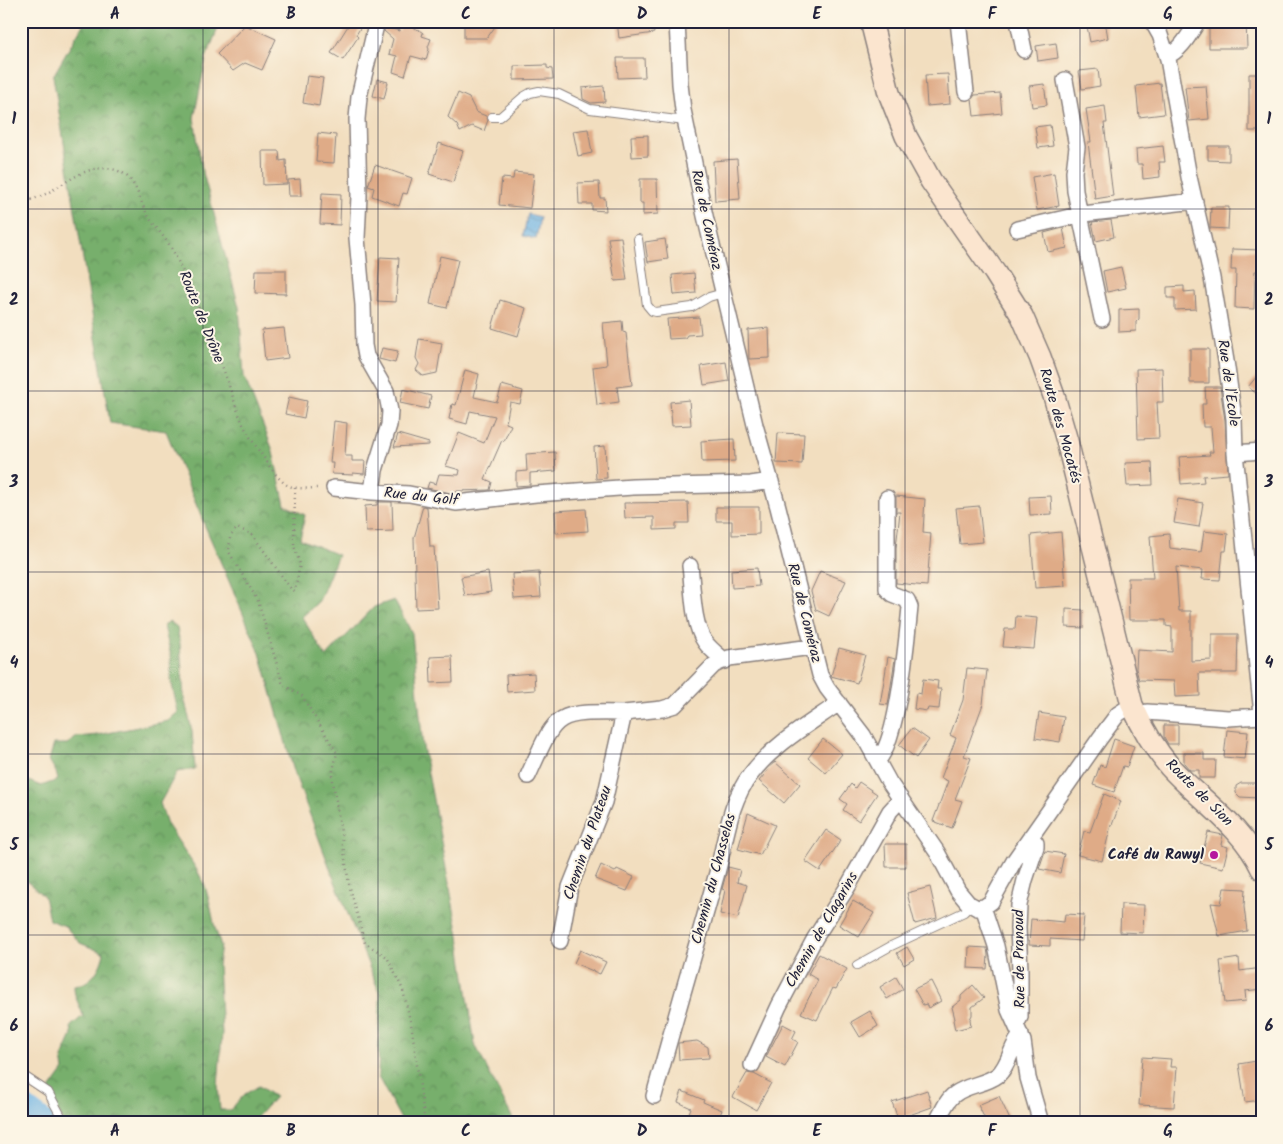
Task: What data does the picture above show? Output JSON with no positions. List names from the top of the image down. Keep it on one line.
{"streets":{"street":["Rue de Coméraz","Rue de l'Ecole","Route des Mocatés","Rue du Golf","Route de Sion","Chemin du Plateau","Chemin du Chasselas","Chemin de Clagarins","Rue de Pranoud"],"path":["Route de Drône"]},"crossings":[["Rue de Coméraz","Rue du Golf"],["Rue de Coméraz","Chemin du Chasselas"],["Rue de Coméraz","Chemin de Clagarins"],["Rue de Coméraz","Rue de Pranoud"],["Route des Mocatés","Route de Sion"]],"places":["Café du Rawyl"],"grid":{"columns":["A","B","C","D","E","F","G"],"rows":["1","2","3","4","5","6"]}}
